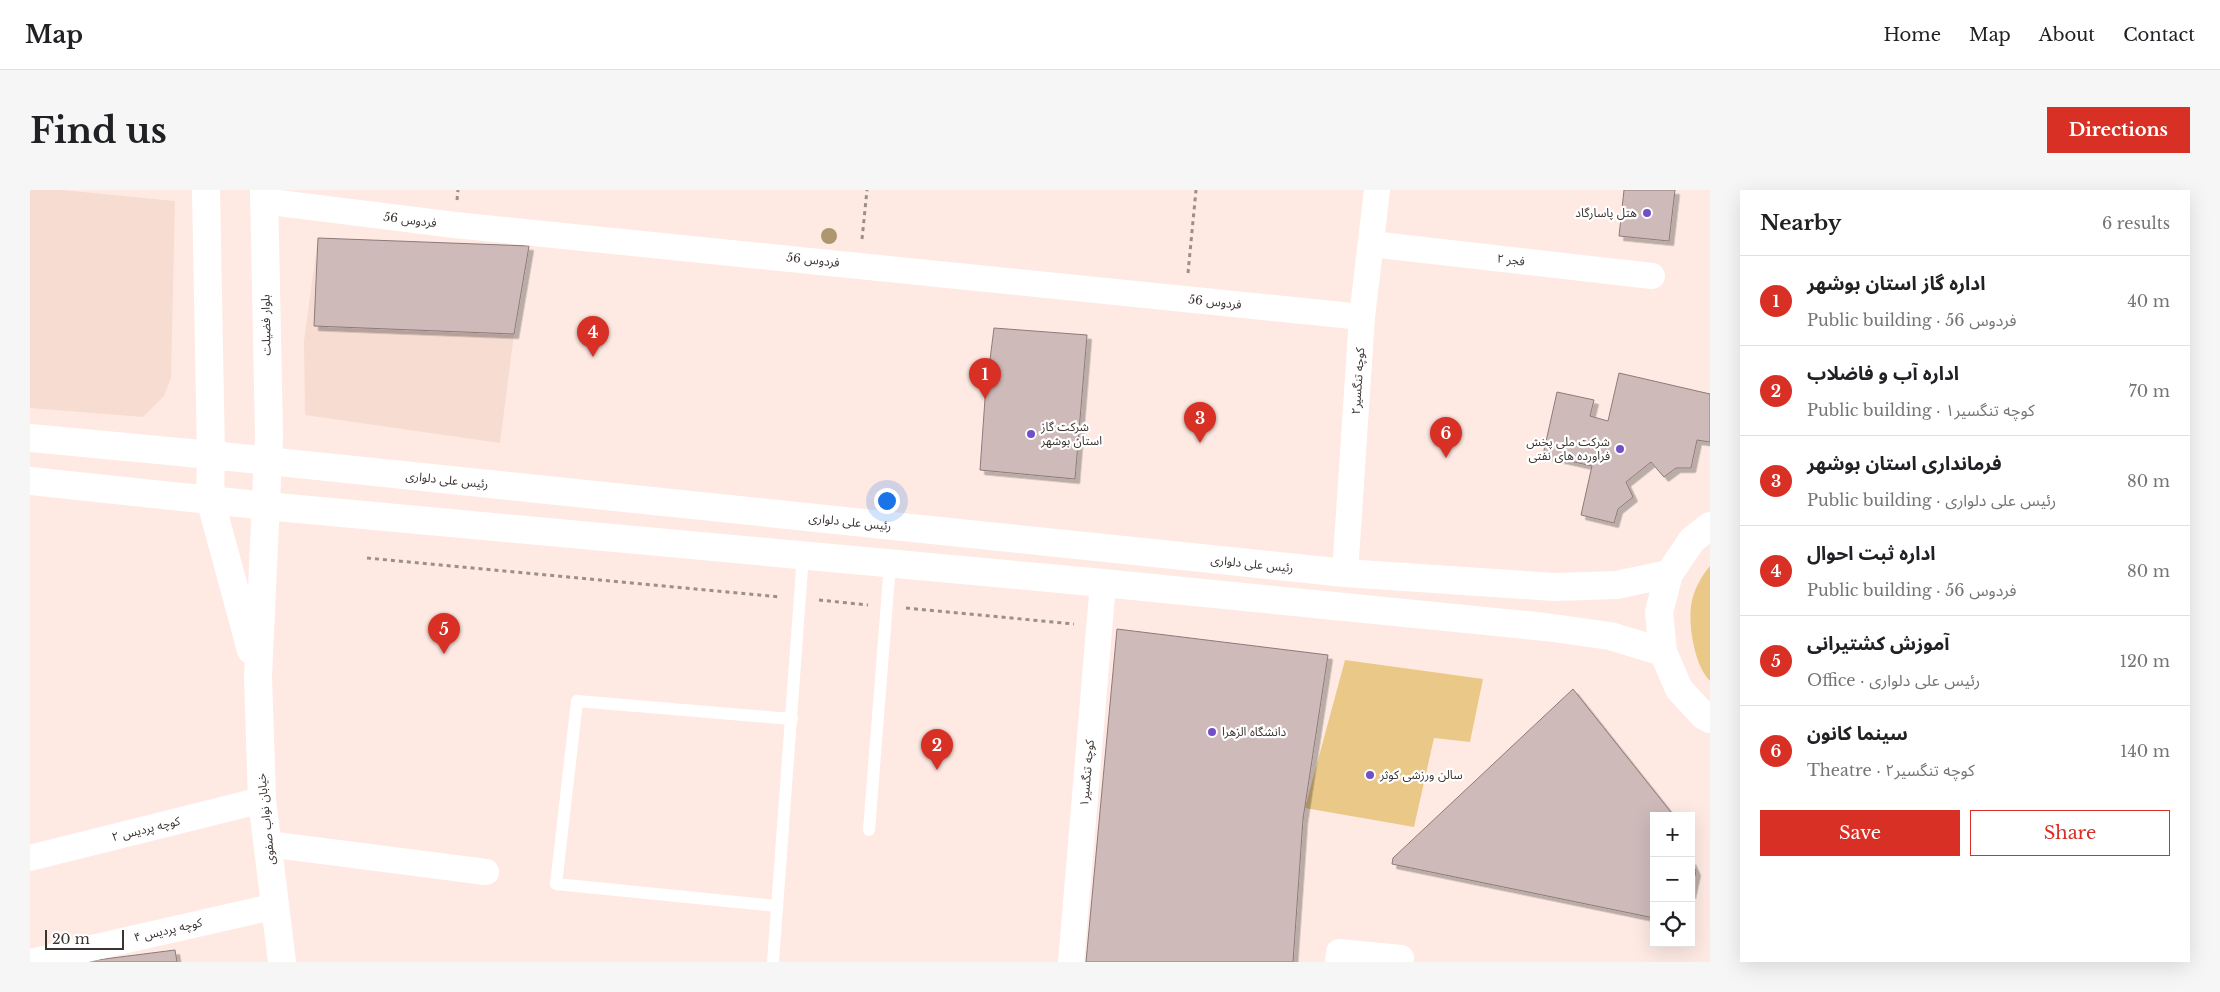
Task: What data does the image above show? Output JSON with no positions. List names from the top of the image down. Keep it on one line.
{"streets":{"main road":["بلوار فضیلت","رئیس علی دلواری","خیابان نواب صفوی"],"street":["فردوس 56","فجر ۲","کوچه تنگسیر۲","کوچه تنگسیر۱","کوچه پردیس ۲","کوچه پردیس ۴"]},"crossings":[["فردوس 56","بلوار فضیلت"],["فردوس 56","کوچه تنگسیر۲"],["فجر ۲","کوچه تنگسیر۲"],["بلوار فضیلت","رئیس علی دلواری"],["بلوار فضیلت","خیابان نواب صفوی"],["کوچه تنگسیر۲","رئیس علی دلواری"],["رئیس علی دلواری","خیابان نواب صفوی"],["خیابان نواب صفوی","کوچه پردیس ۲"],["خیابان نواب صفوی","کوچه پردیس ۴"]],"places":["هتل پاسارگاد","شرکت گاز استان بوشهر","شرکت ملی پخش فراورده های نفتی","دانشگاه الزهرا","سالن ورزشی کوثر"],"scale_bar":"20 m","page":{"header":"Map","nav":["Home","Map","About","Contact"],"buttons":["Directions",["Save","Share"]],"title":"Find us","heading":["Nearby","6 results"],"list":[{"mark":"1","name":"اداره گاز استان بوشهر","note":"Public building · فردوس 56","value":"40 m"},{"mark":"2","name":"اداره آب و فاضلاب","note":"Public building · کوچه تنگسیر۱","value":"70 m"},{"mark":"3","name":"فرمانداری استان بوشهر","note":"Public building · رئیس علی دلواری","value":"80 m"},{"mark":"4","name":"اداره ثبت احوال","note":"Public building · فردوس 56","value":"80 m"},{"mark":"5","name":"آموزش کشتیرانی","note":"Office · رئیس علی دلواری","value":"120 m"},{"mark":"6","name":"سینما کانون","note":"Theatre · کوچه تنگسیر۲","value":"140 m"}],"pins":["4","1","3","6","5","2"],"map_buttons":["+","−"],"scale":"20 m"}}
